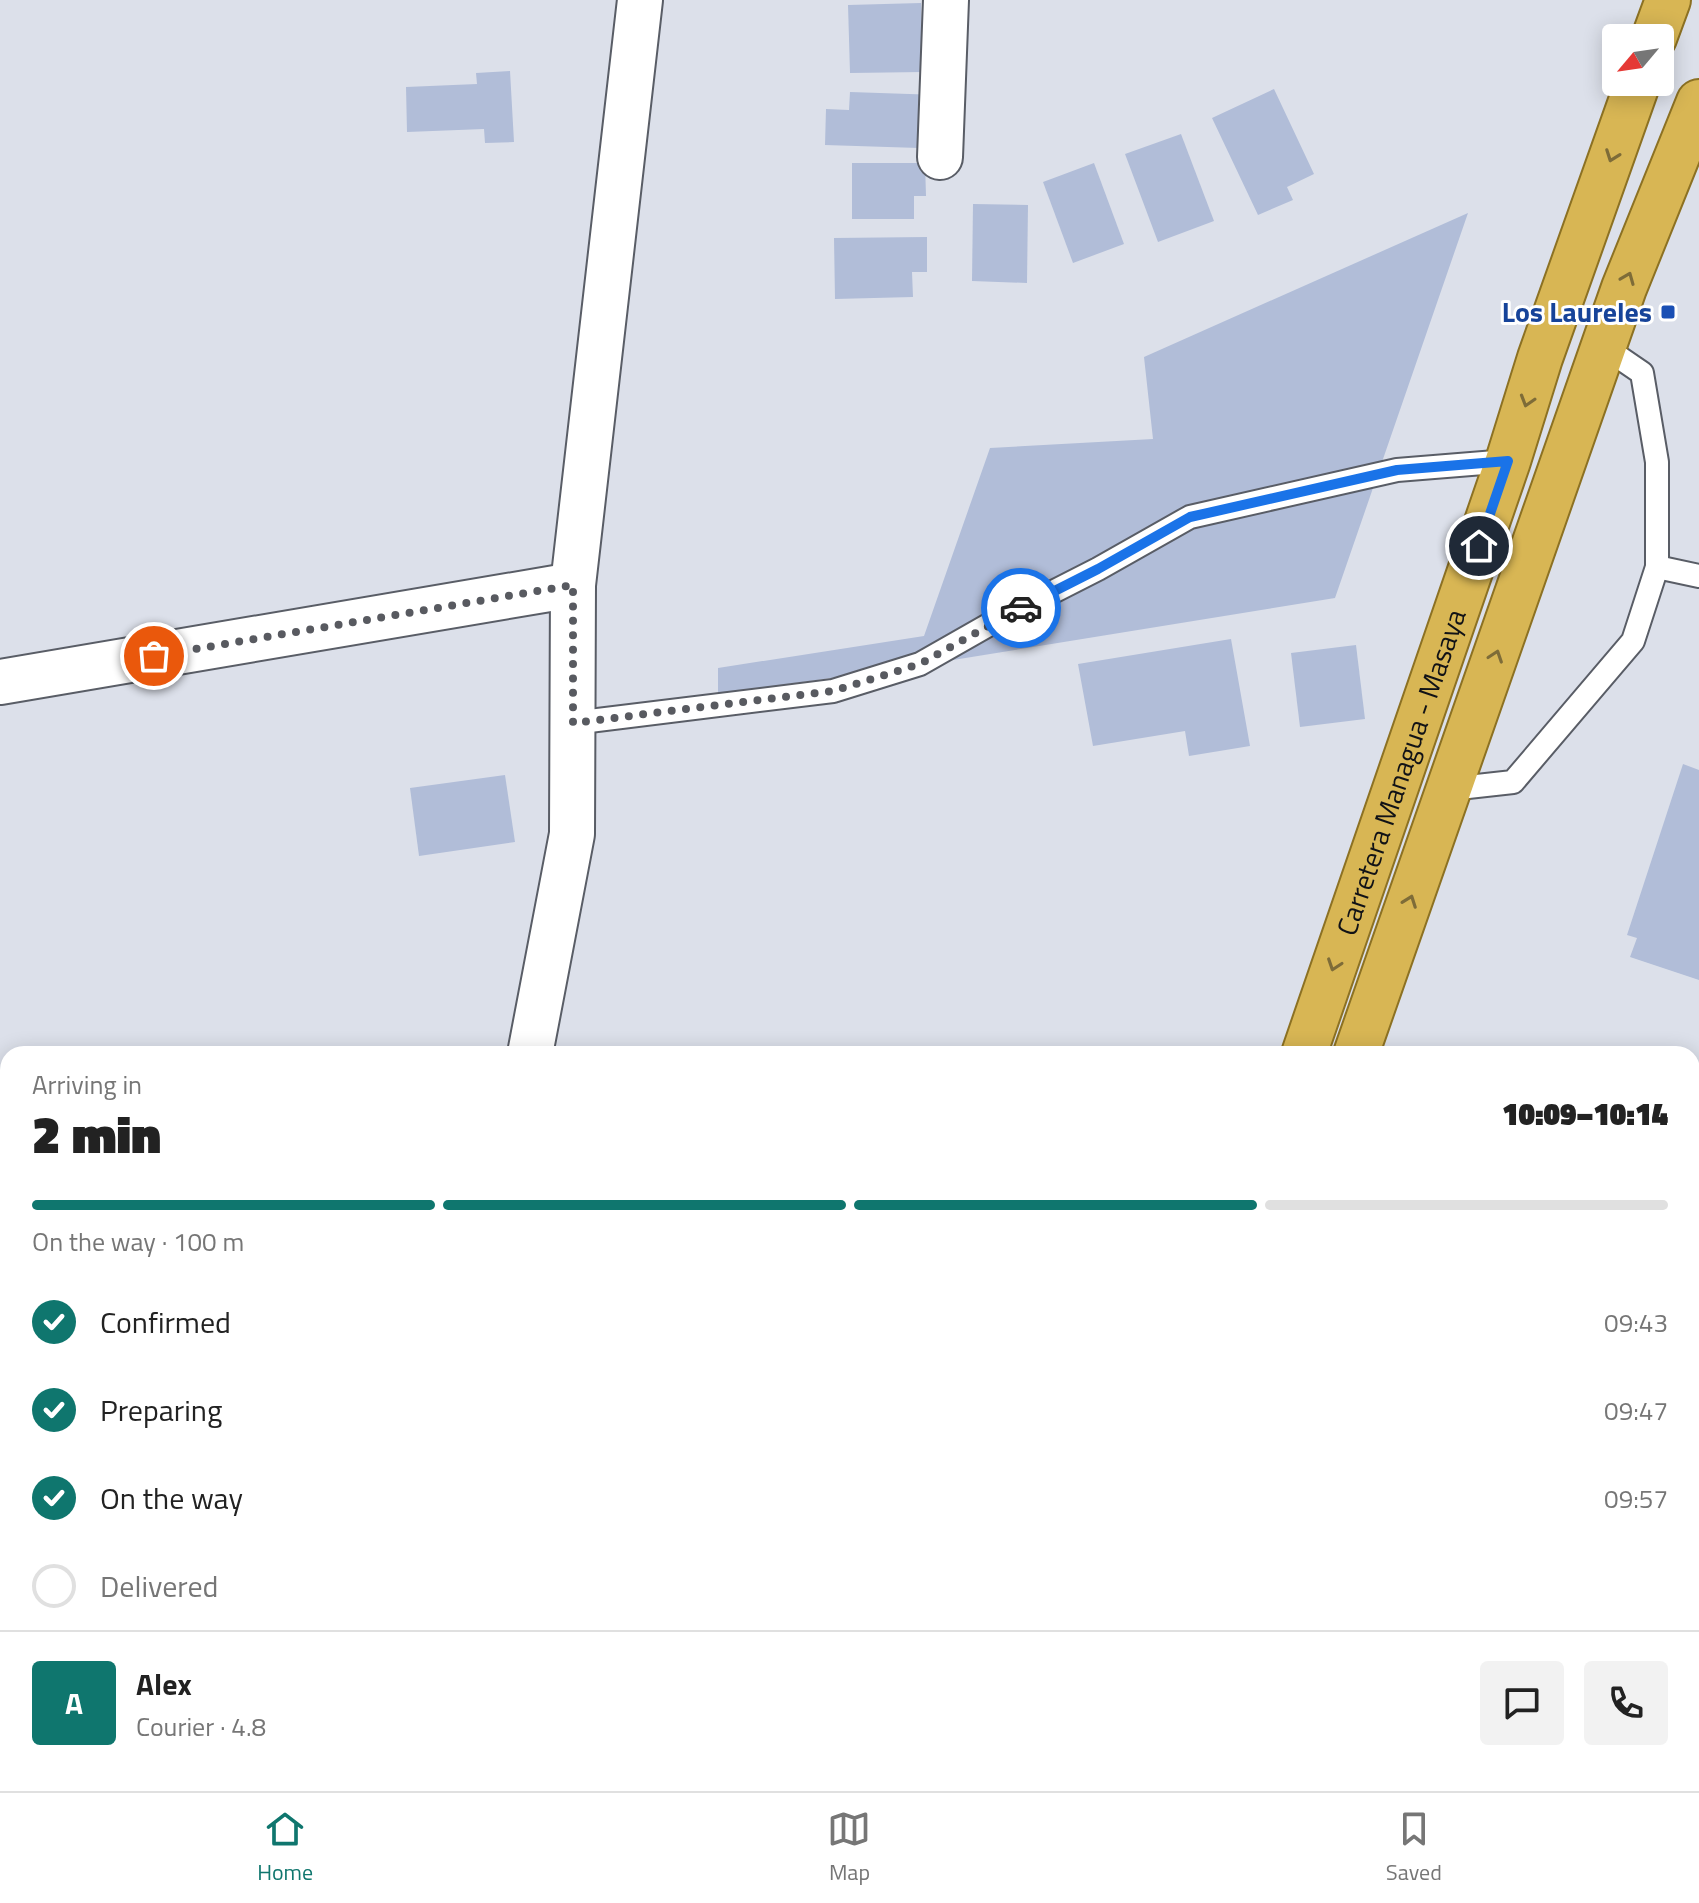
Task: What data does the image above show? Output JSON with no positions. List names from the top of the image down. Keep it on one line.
{"streets":{"highway":["Carretera Managua - Masaya"]},"places":{"transit":["Los Laureles"]},"north":"bottom left","page":{"heading":["2 min","Arriving in","10:09–10:14"],"panel":["Alex","Courier · 4.8"],"bar":"On the way · 100 m","list":[["Confirmed","09:43"],["Preparing","09:47"],["On the way","09:57"],"Delivered"],"round":"A","tabs":["Home","Map","Saved"]}}
